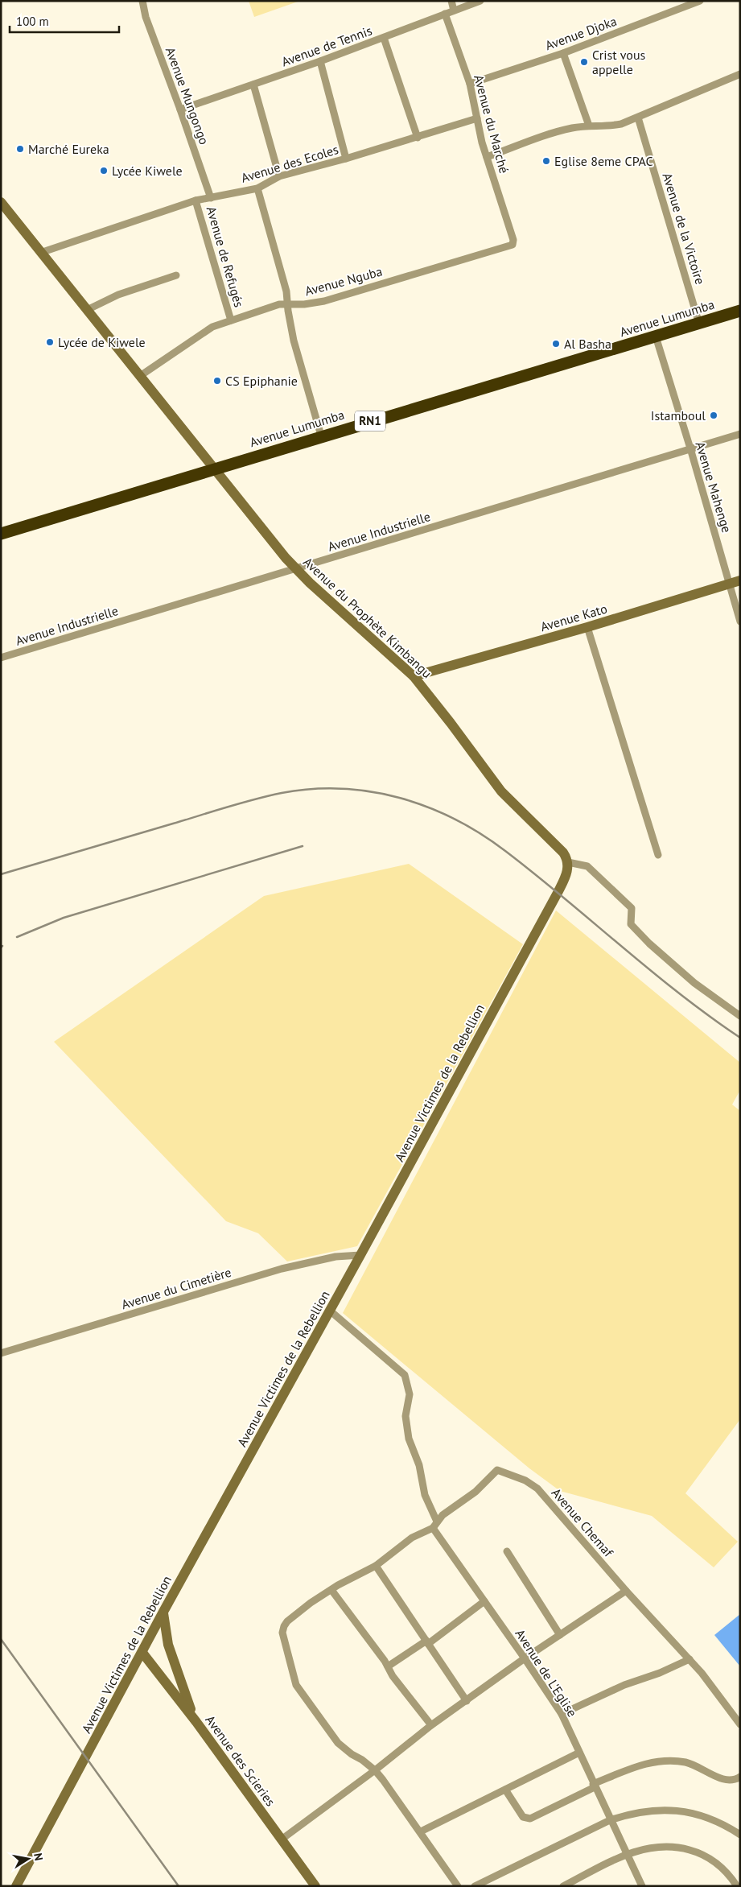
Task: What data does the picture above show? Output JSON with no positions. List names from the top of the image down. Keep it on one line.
{"streets":{"highway":["Avenue Lumumba","RN1"],"street":["Avenue Djoka","Avenue de Tennis","Avenue Mungongo","Avenue du Marché","Avenue des Ecoles","Avenue de la Victoire","Avenue de Refugés","Avenue Nguba","Avenue Mahenge","Avenue Industrielle","Avenue du Prophète Kimbangu","Avenue Kato","Avenue Victimes de la Rebellion","Avenue du Cimetière","Avenue Chemaf","Avenue de L'Eglise","Avenue des Scieries"]},"crossings":[["Avenue Djoka","Avenue du Marché"],["Avenue de Tennis","Avenue Mungongo"],["Avenue de Tennis","Avenue du Marché"],["Avenue Mungongo","Avenue des Ecoles"],["Avenue du Marché","Avenue des Ecoles"],["Avenue du Marché","Avenue Nguba"],["Avenue des Ecoles","Avenue de Refugés"],["Avenue des Ecoles","Avenue du Prophète Kimbangu"],["Avenue de la Victoire","Avenue Lumumba"],["Avenue de Refugés","Avenue Nguba"],["Avenue Nguba","Avenue du Prophète Kimbangu"],["Avenue Lumumba","Avenue Mahenge"],["Avenue Lumumba","Avenue du Prophète Kimbangu"],["Avenue Mahenge","Avenue Industrielle"],["Avenue Mahenge","Avenue Kato"],["Avenue Industrielle","Avenue du Prophète Kimbangu"],["Avenue du Prophète Kimbangu","Avenue Kato"],["Avenue du Prophète Kimbangu","Avenue Victimes de la Rebellion"],["Avenue Victimes de la Rebellion","Avenue du Cimetière"],["Avenue Victimes de la Rebellion","Avenue de L'Eglise"],["Avenue Victimes de la Rebellion","Avenue des Scieries"],["Avenue Chemaf","Avenue de L'Eglise"]],"places":["Crist vous appelle","Marché Eureka","Eglise 8eme CPAC","Lycée Kiwele","Lycée de Kiwele","Al Basha","CS Epiphanie","Istamboul"],"scale_bar":"100 m","north":"right"}
